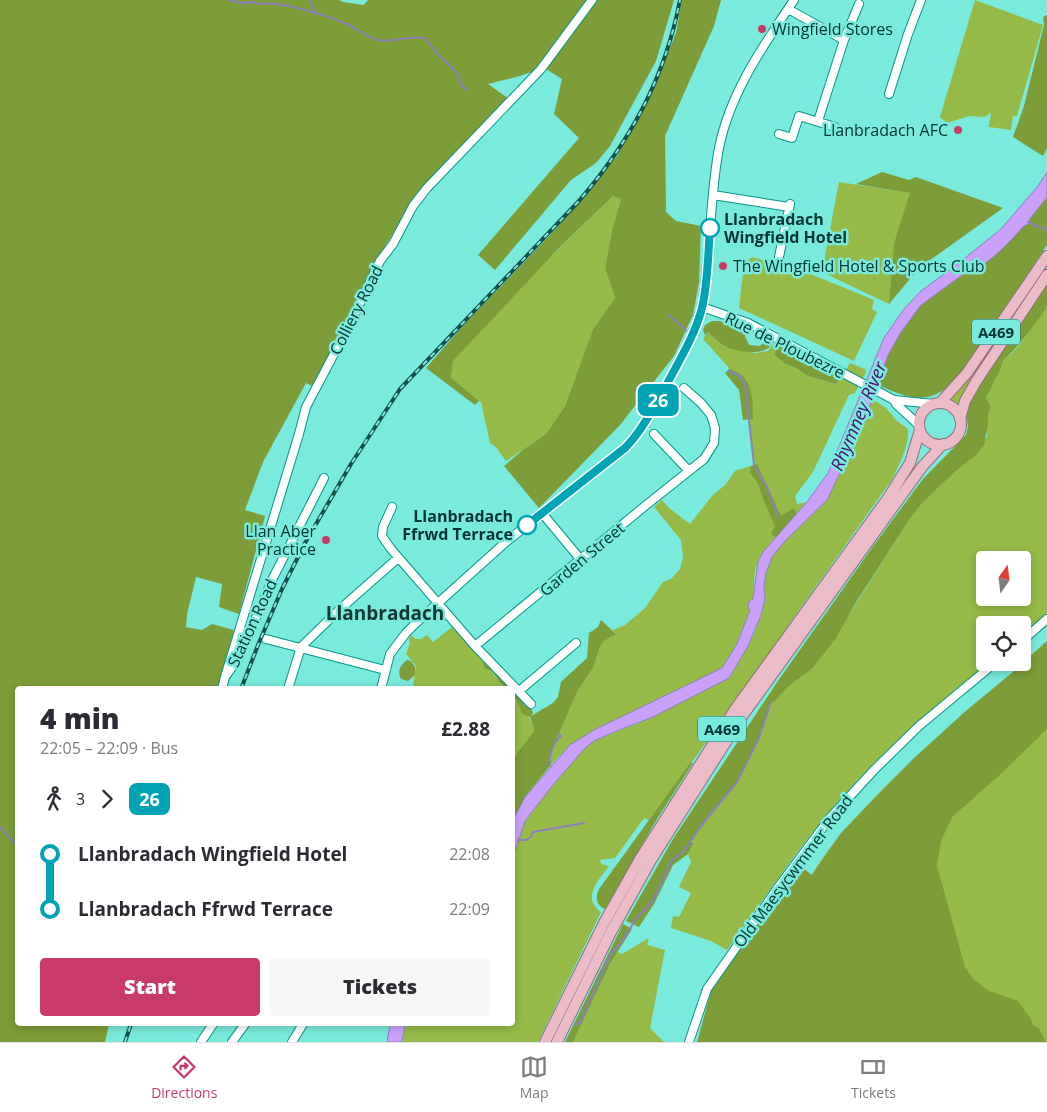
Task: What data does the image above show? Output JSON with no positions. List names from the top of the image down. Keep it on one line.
{"streets":{"main road":["A469"],"street":["Colliery Road","Rue de Ploubezre","Garden Street","Station Road","Old Maesycwmmer Road"]},"crossings":[["Colliery Road","Station Road"],["A469","Rue de Ploubezre"]],"districts":["Llanbradach"],"water":["Rhymney River"],"places":["Wingfield Stores","Llanbradach AFC","Llanbradach Wingfield Hotel","The Wingfield Hotel & Sports Club","Llanbradach Ffrwd Terrace","Llan Aber Practice"],"lines":["bus line 26"],"north":"top","page":{"on_map":"26","heading":["4 min","22:05 – 22:09 · Bus","£2.88"],"legs":["3","26"],"list":[{"name":"Llanbradach Wingfield Hotel","value":"22:08"},{"name":"Llanbradach Ffrwd Terrace","value":"22:09"}],"buttons":["Start","Tickets"],"tabs":["Directions","Map","Tickets"]}}
